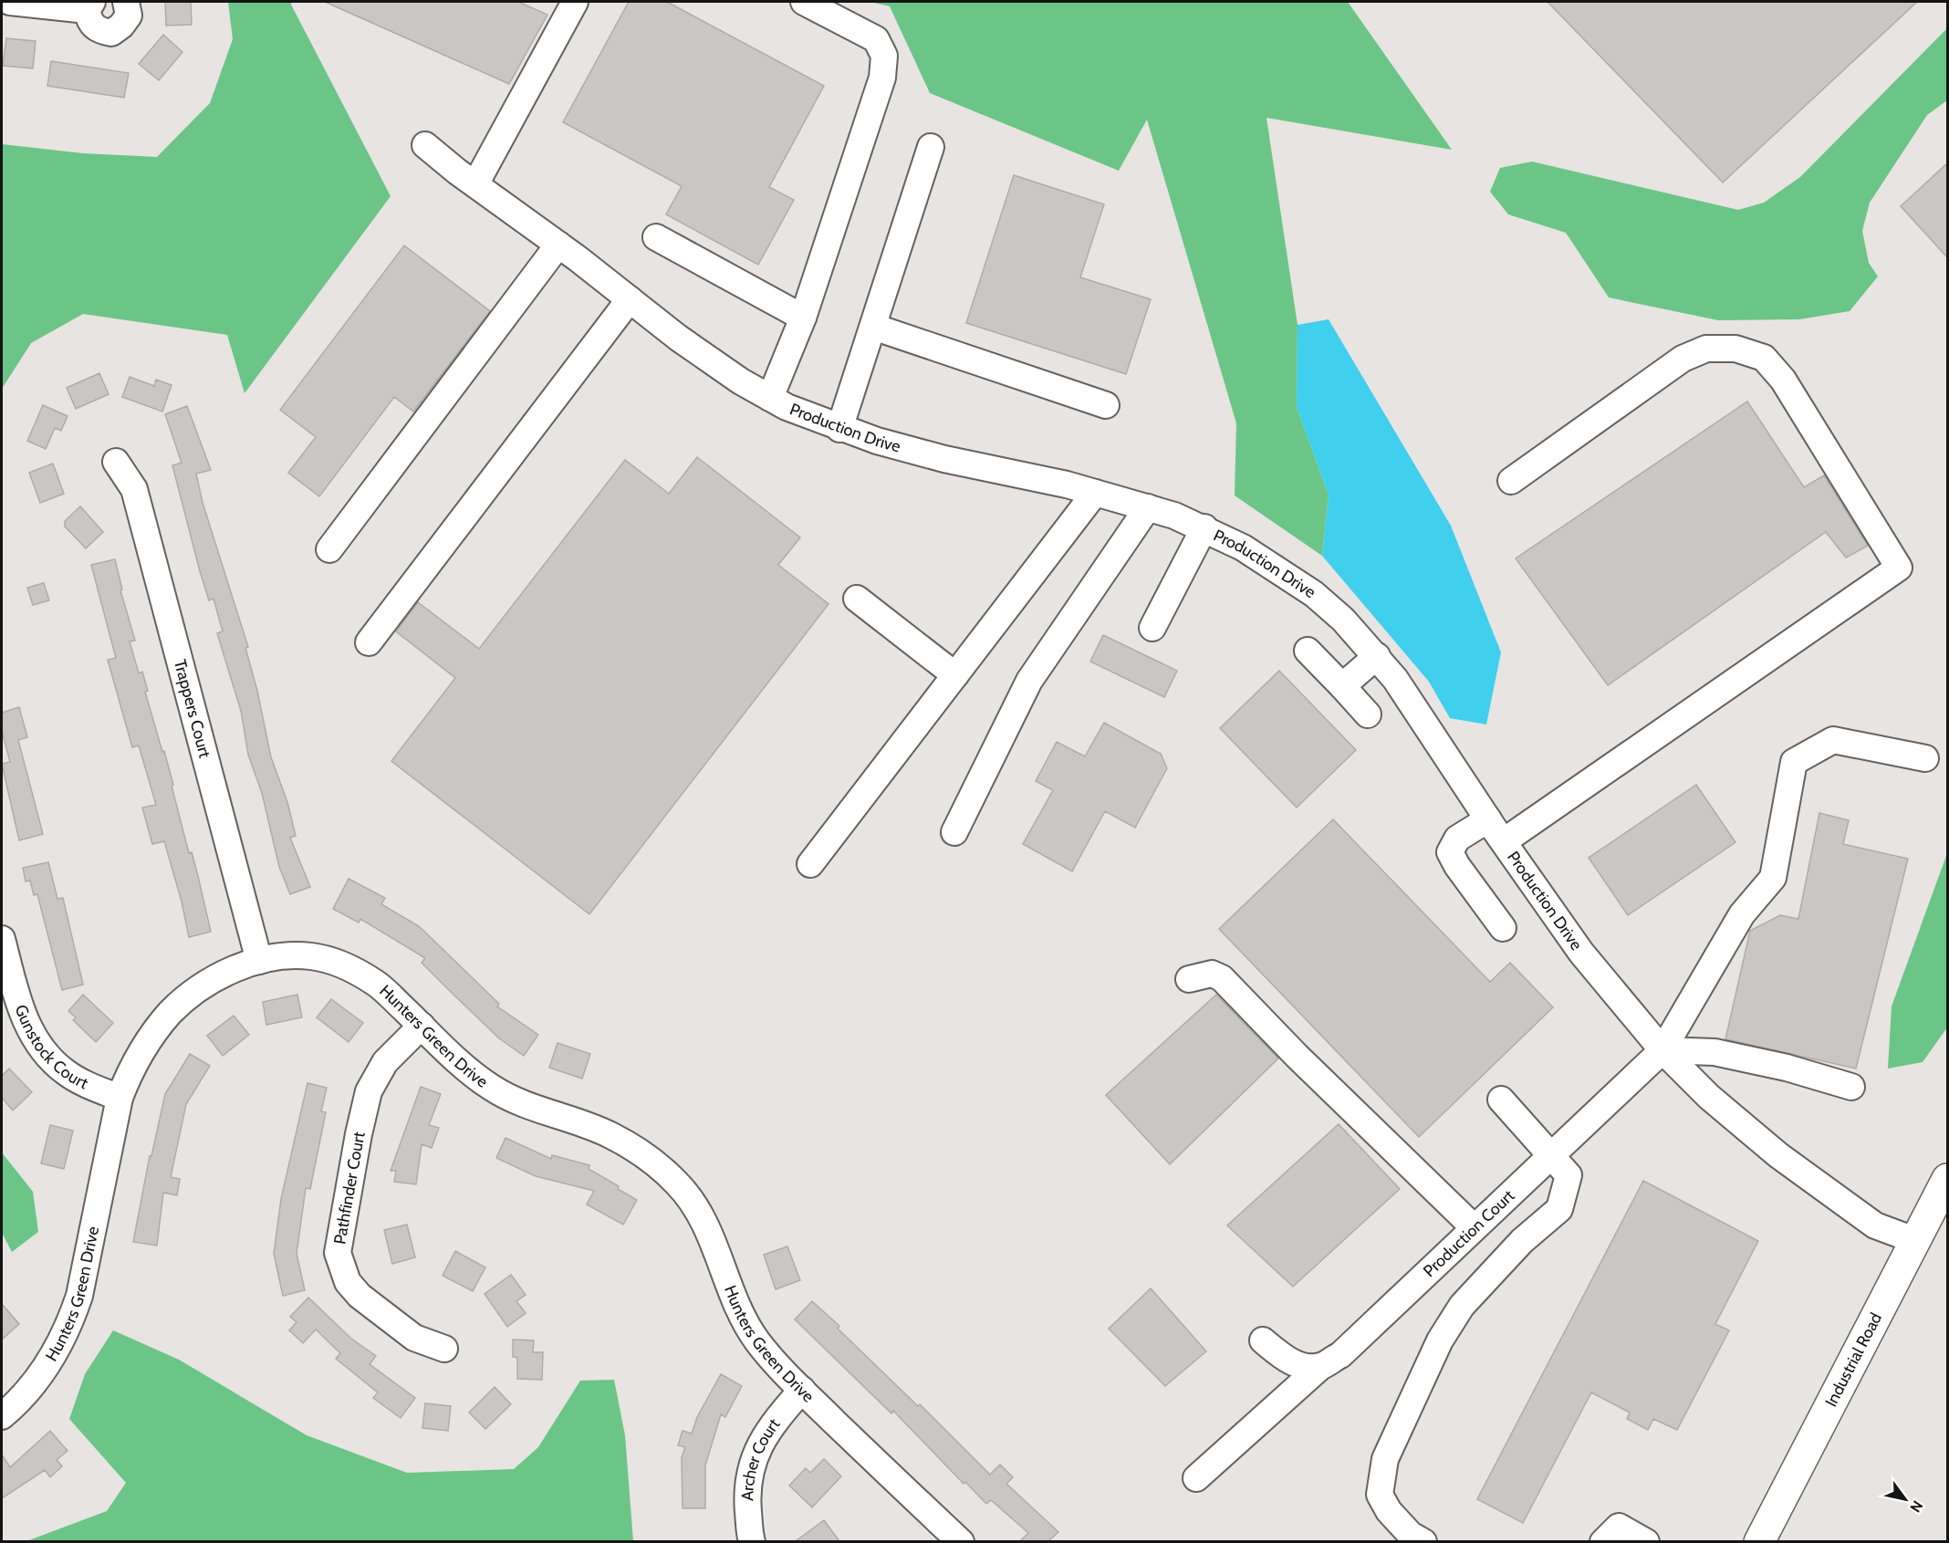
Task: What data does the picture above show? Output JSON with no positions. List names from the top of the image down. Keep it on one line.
{"streets":{"main road":["Industrial Road"],"street":["Production Drive","Trappers Court","Hunters Green Drive","Gunstock Court","Pathfinder Court","Production Court","Archer Court"]},"crossings":[["Production Drive","Production Court"],["Production Drive","Industrial Road"],["Trappers Court","Hunters Green Drive"],["Hunters Green Drive","Gunstock Court"],["Hunters Green Drive","Pathfinder Court"],["Hunters Green Drive","Archer Court"]],"north":"bottom right"}
